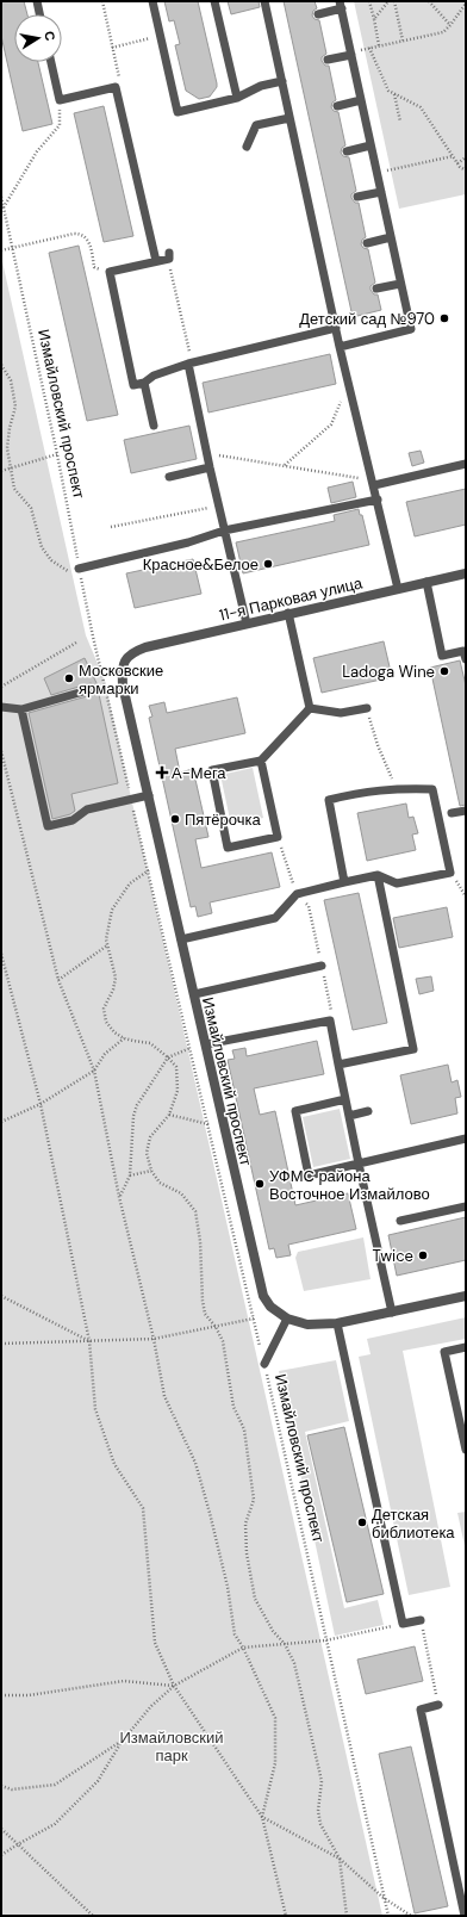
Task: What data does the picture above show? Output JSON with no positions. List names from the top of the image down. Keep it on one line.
{"streets":{"street":["Измайловский проспект","11-я Парковая улица"]},"crossings":[["Измайловский проспект","11-я Парковая улица"]],"parks":["Измайловский парк"],"places":{"other":["Детский сад №970","Красное&Белое","Ladoga Wine","Московские ярмарки","Пятёрочка","УФМС района Восточное Измайлово","Twice","Детская библиотека"],"health":["А-Мега"]},"north":"right"}
